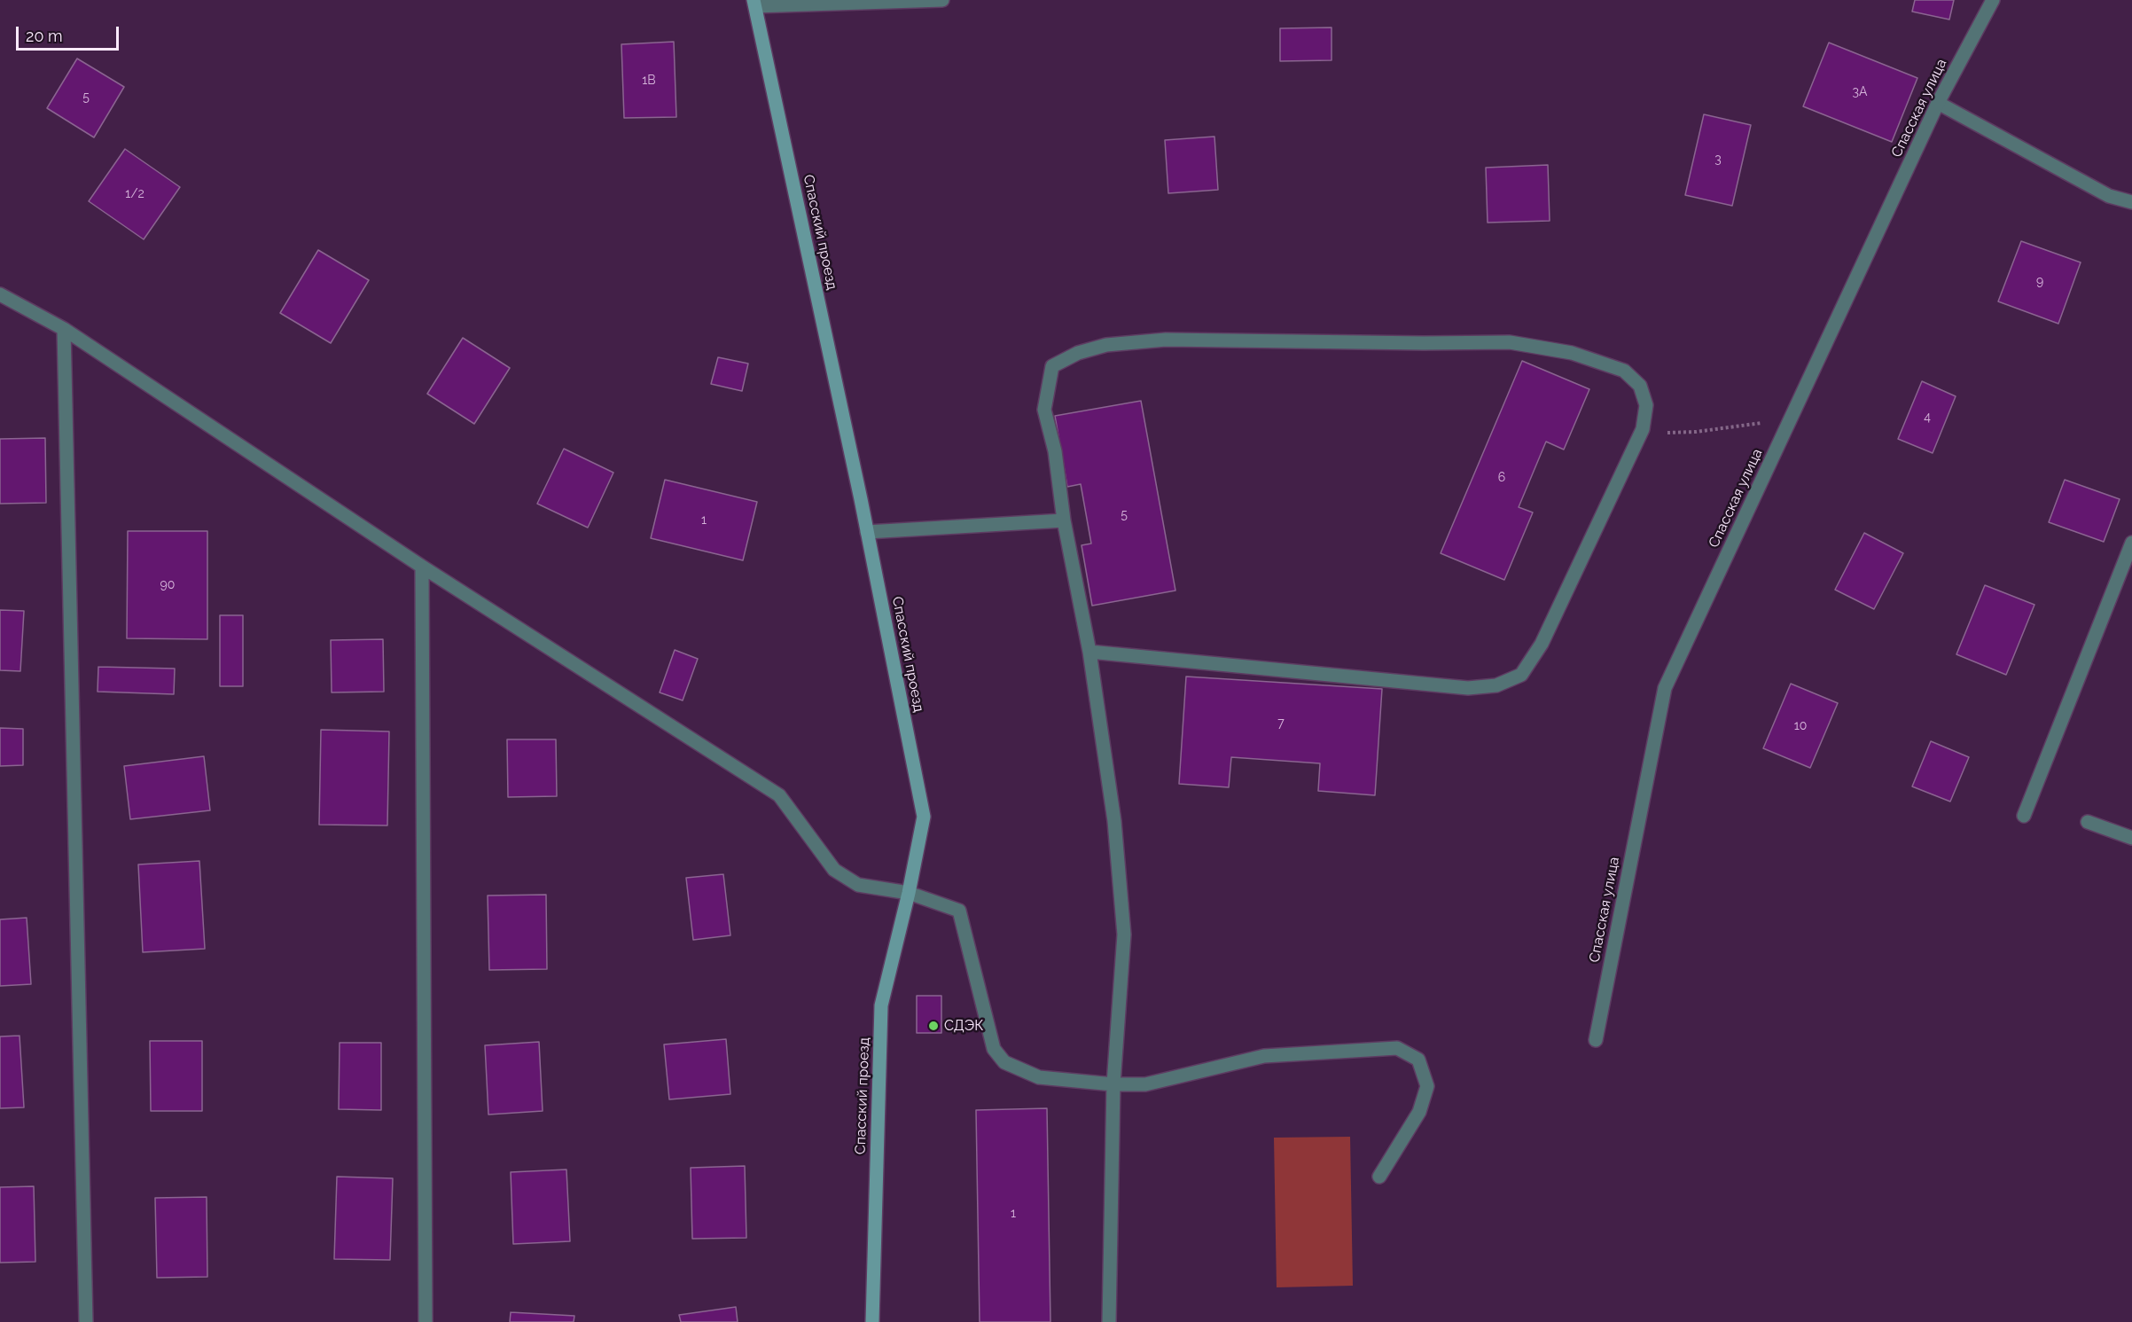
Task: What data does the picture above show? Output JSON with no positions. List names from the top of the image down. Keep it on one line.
{"streets":{"street":["Спасская улица","Спасский проезд"]},"places":["СДЭК"],"house_numbers":["1В","3А","5","3","1/2","9","4","6","5","1","90","7","10","1"],"scale_bar":"20 m"}
